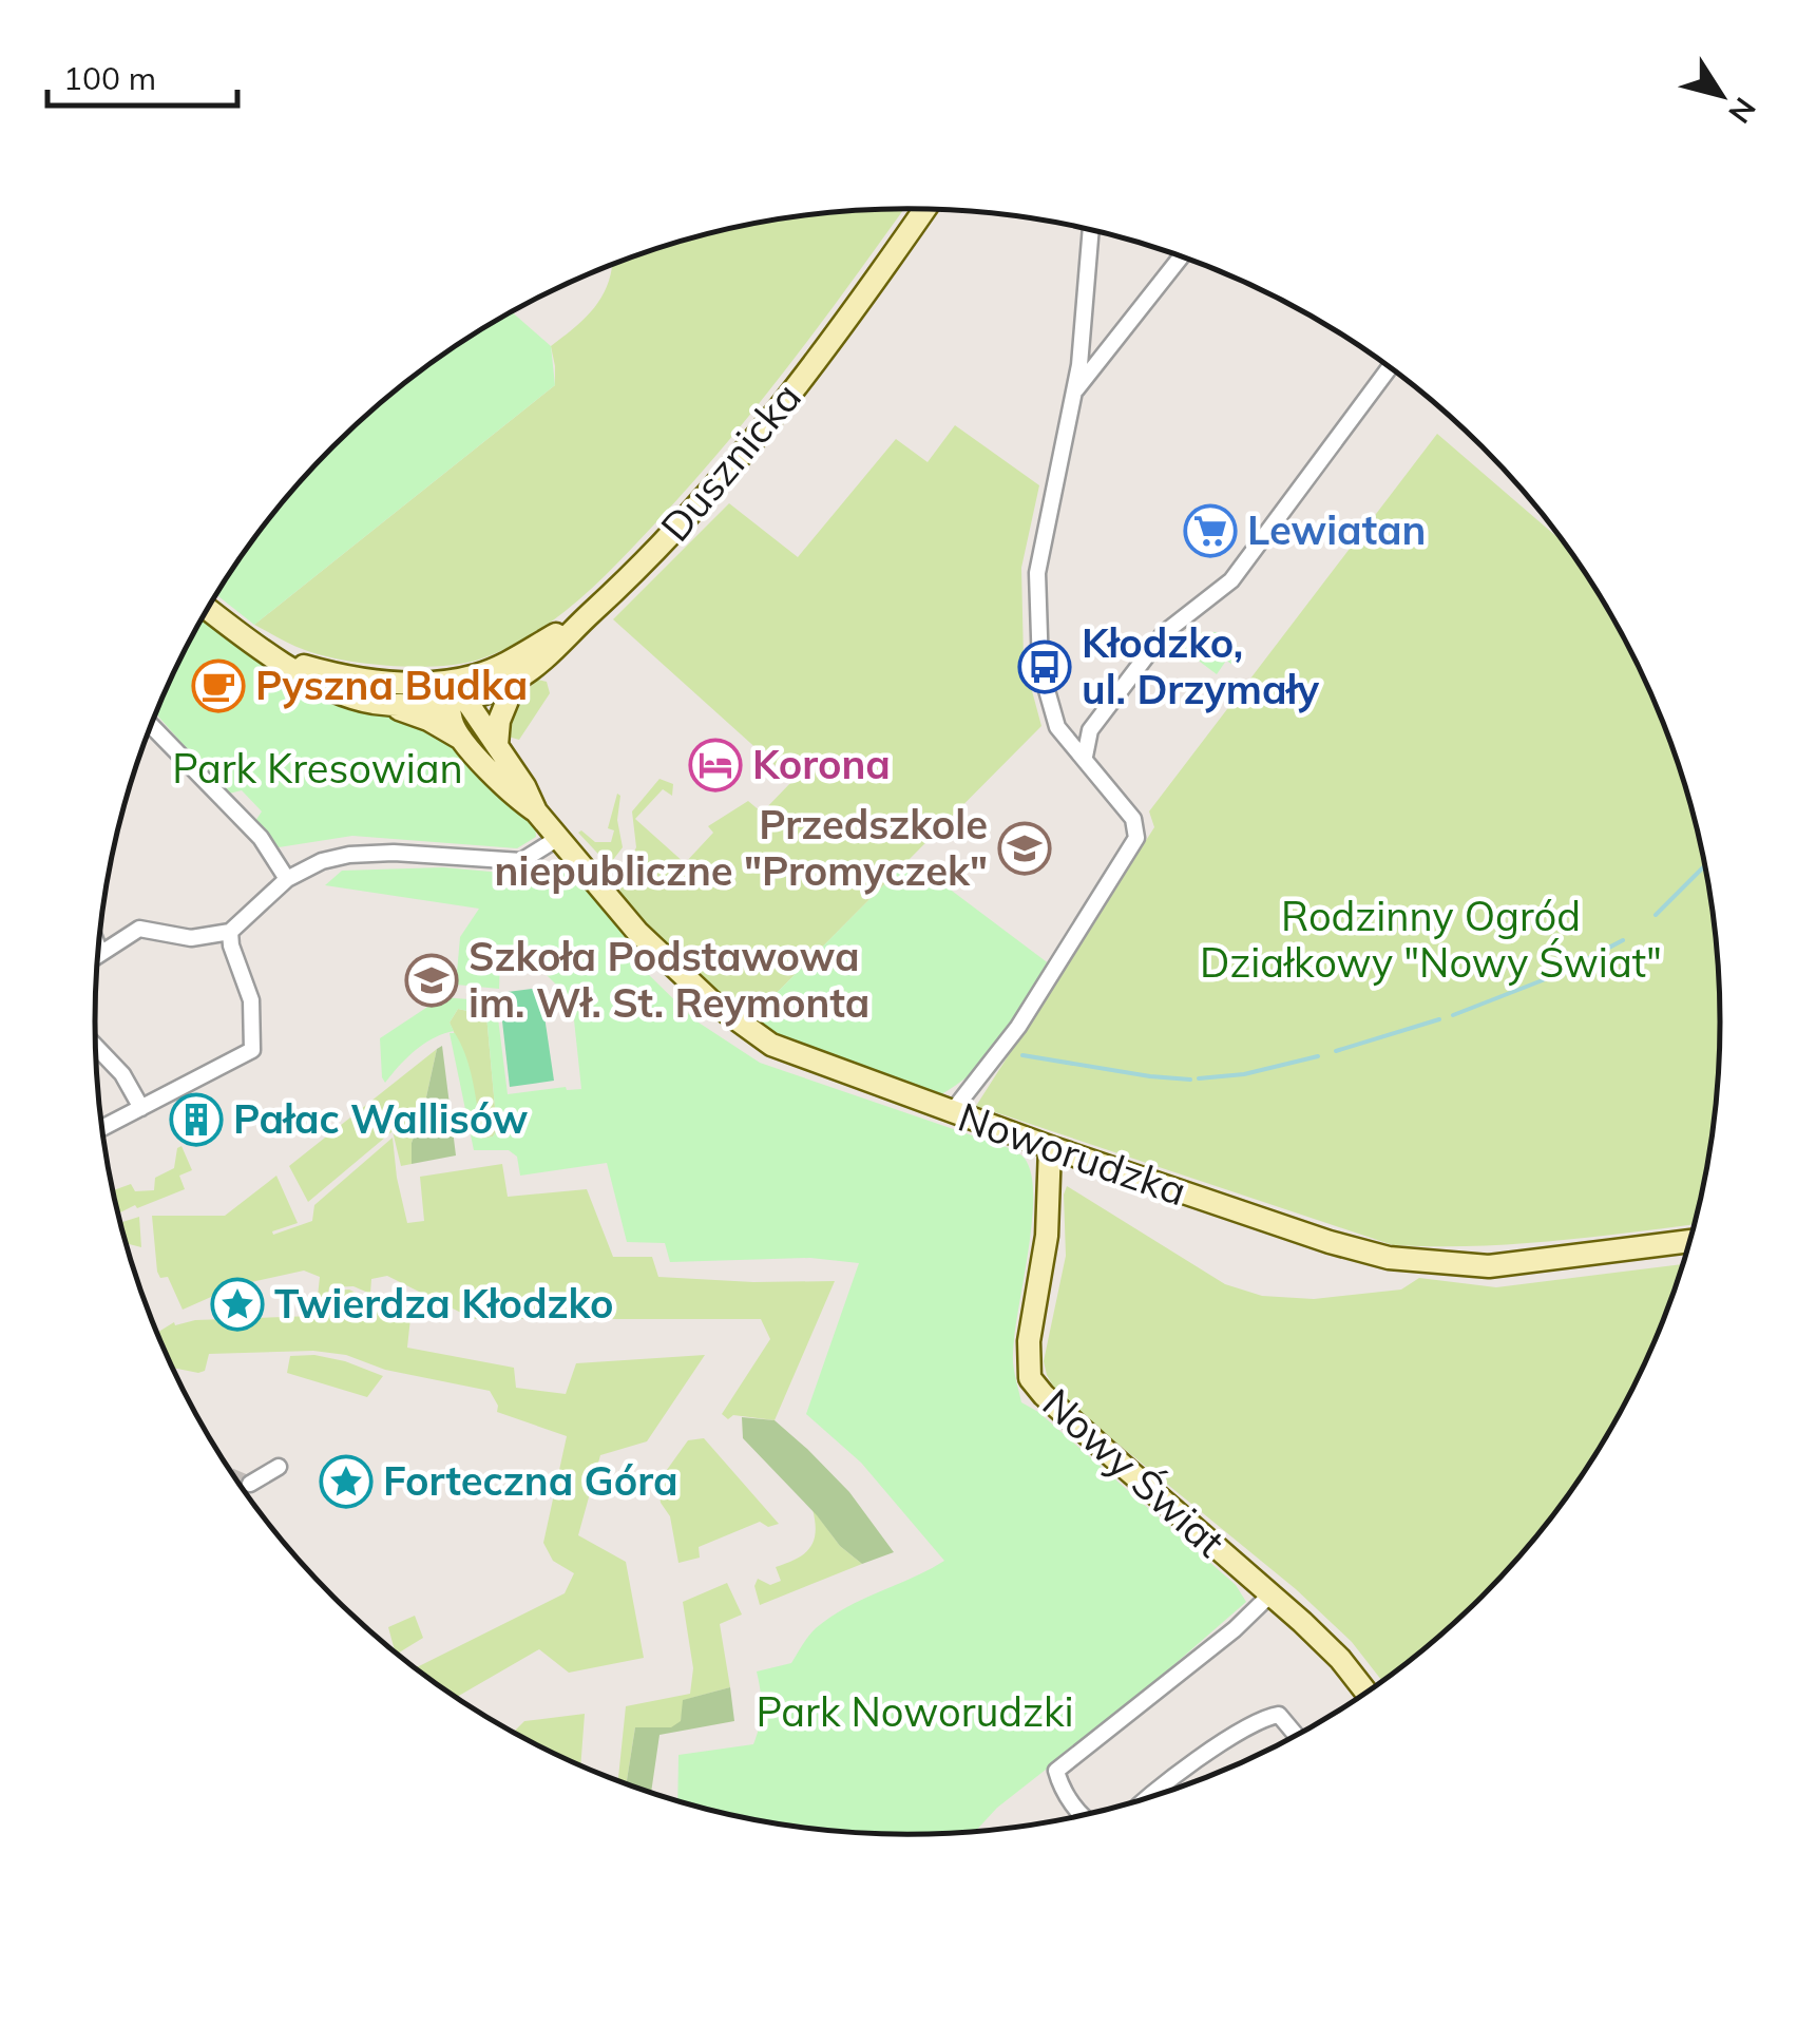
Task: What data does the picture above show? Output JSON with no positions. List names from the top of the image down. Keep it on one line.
{"streets":{"street":["Dusznicka","Noworudzka","Nowy Świat"]},"crossings":[["Dusznicka","Noworudzka"],["Noworudzka","Nowy Świat"]],"parks":["Park Kresowian","Rodzinny Ogród Działkowy \"Nowy Świat\"","Park Noworudzki"],"places":{"supermarket":["Lewiatan"],"bus stop":["Kłodzko, ul. Drzymały"],"cafe":["Pyszna Budka"],"hotel":["Korona"],"school or university":["Przedszkole niepubliczne \"Promyczek\"","Szkoła Podstawowa im. Wł. St. Reymonta"],"building":["Pałac Wallisów"],"place":["Twierdza Kłodzko","Forteczna Góra"]},"scale_bar":"100 m","north":"bottom right"}
